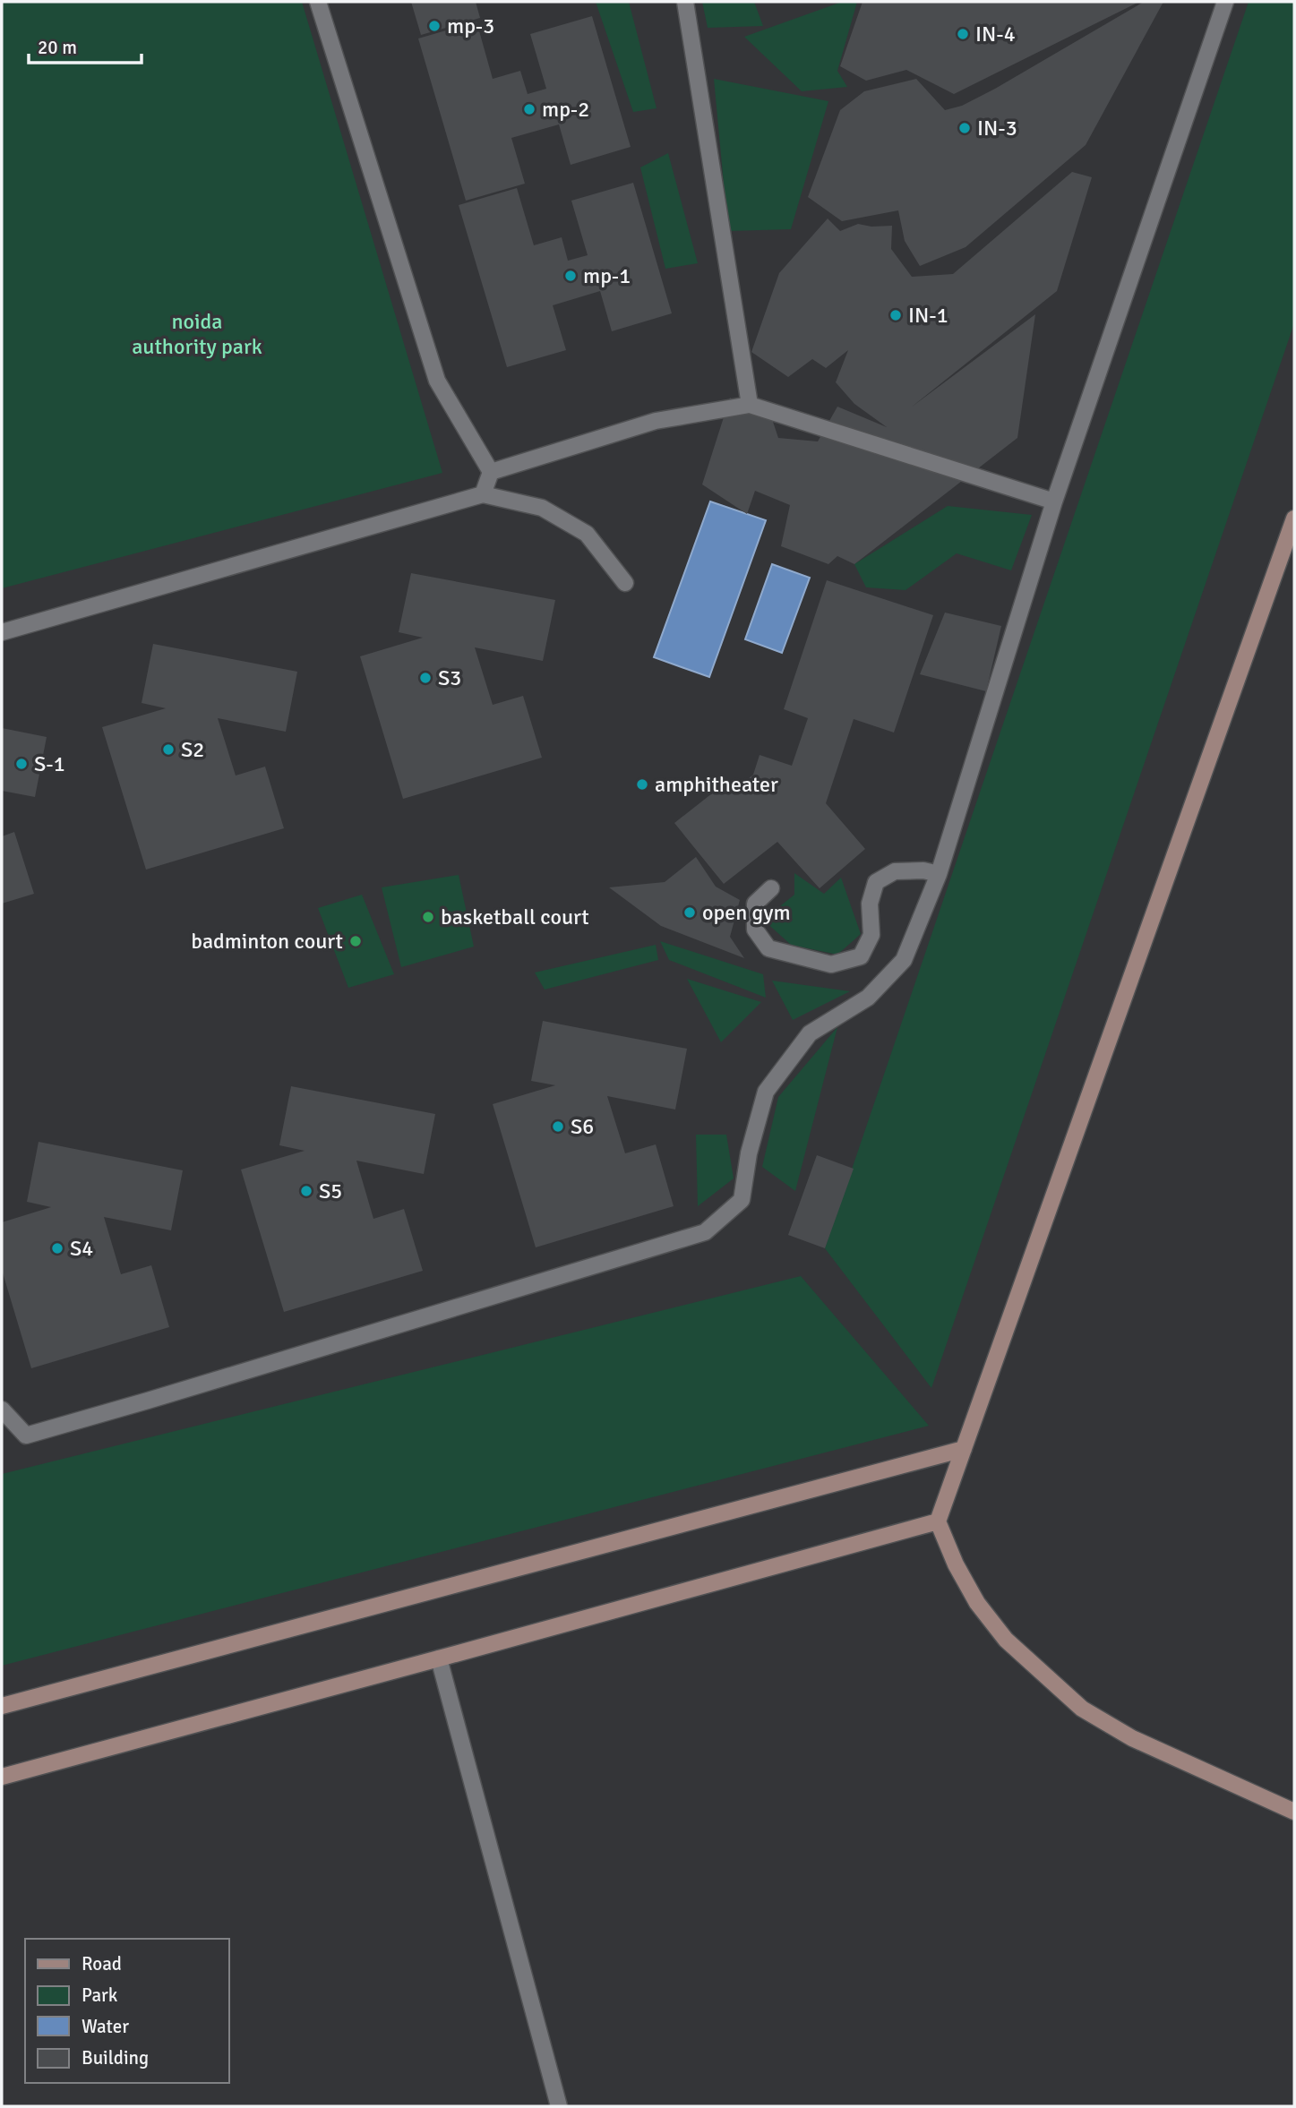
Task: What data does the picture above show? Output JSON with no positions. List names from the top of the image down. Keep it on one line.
{"parks":["noida authority park"],"places":["mp-3","IN-4","mp-2","IN-3","mp-1","IN-1","S3","S2","S-1","amphitheater","open gym","basketball court","badminton court","S6","S5","S4"],"legend":["Road","Park","Water","Building"],"scale_bar":"20 m"}
